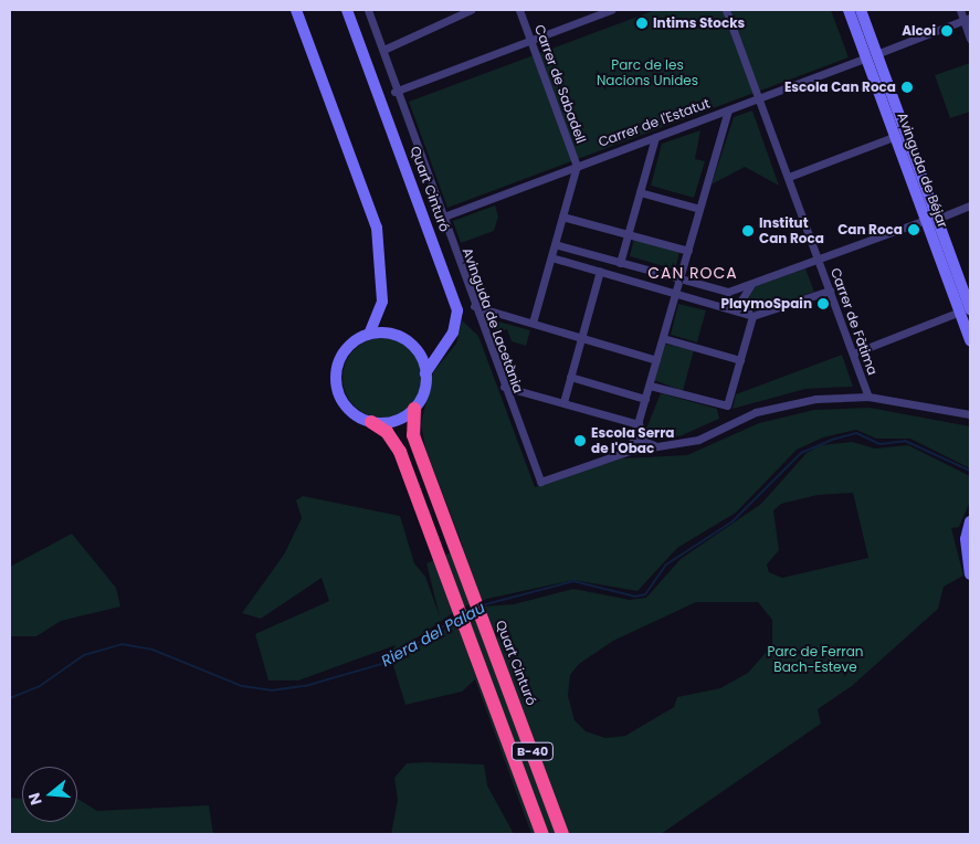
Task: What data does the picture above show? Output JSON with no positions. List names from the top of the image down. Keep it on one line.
{"streets":{"highway":["Quart Cinturó","B-40"],"main road":["Avinguda de Béjar"],"street":["Carrer de Sabadell","Carrer de l'Estatut","Avinguda de Lacetània","Carrer de Fàtima"]},"crossings":[["Carrer de Sabadell","Carrer de l'Estatut"],["Carrer de l'Estatut","Avinguda de Béjar"],["Carrer de l'Estatut","Avinguda de Lacetània"],["Carrer de l'Estatut","Carrer de Fàtima"],["Quart Cinturó","B-40"]],"districts":["CAN ROCA"],"water":["Riera del Palau"],"parks":["Parc de les Nacions Unides","Parc de Ferran Bach-Esteve"],"places":["Intims Stocks","Alcoi","Escola Can Roca","Can Roca","Institut Can Roca","PlaymoSpain","Escola Serra de l'Obac"],"north":"left"}
